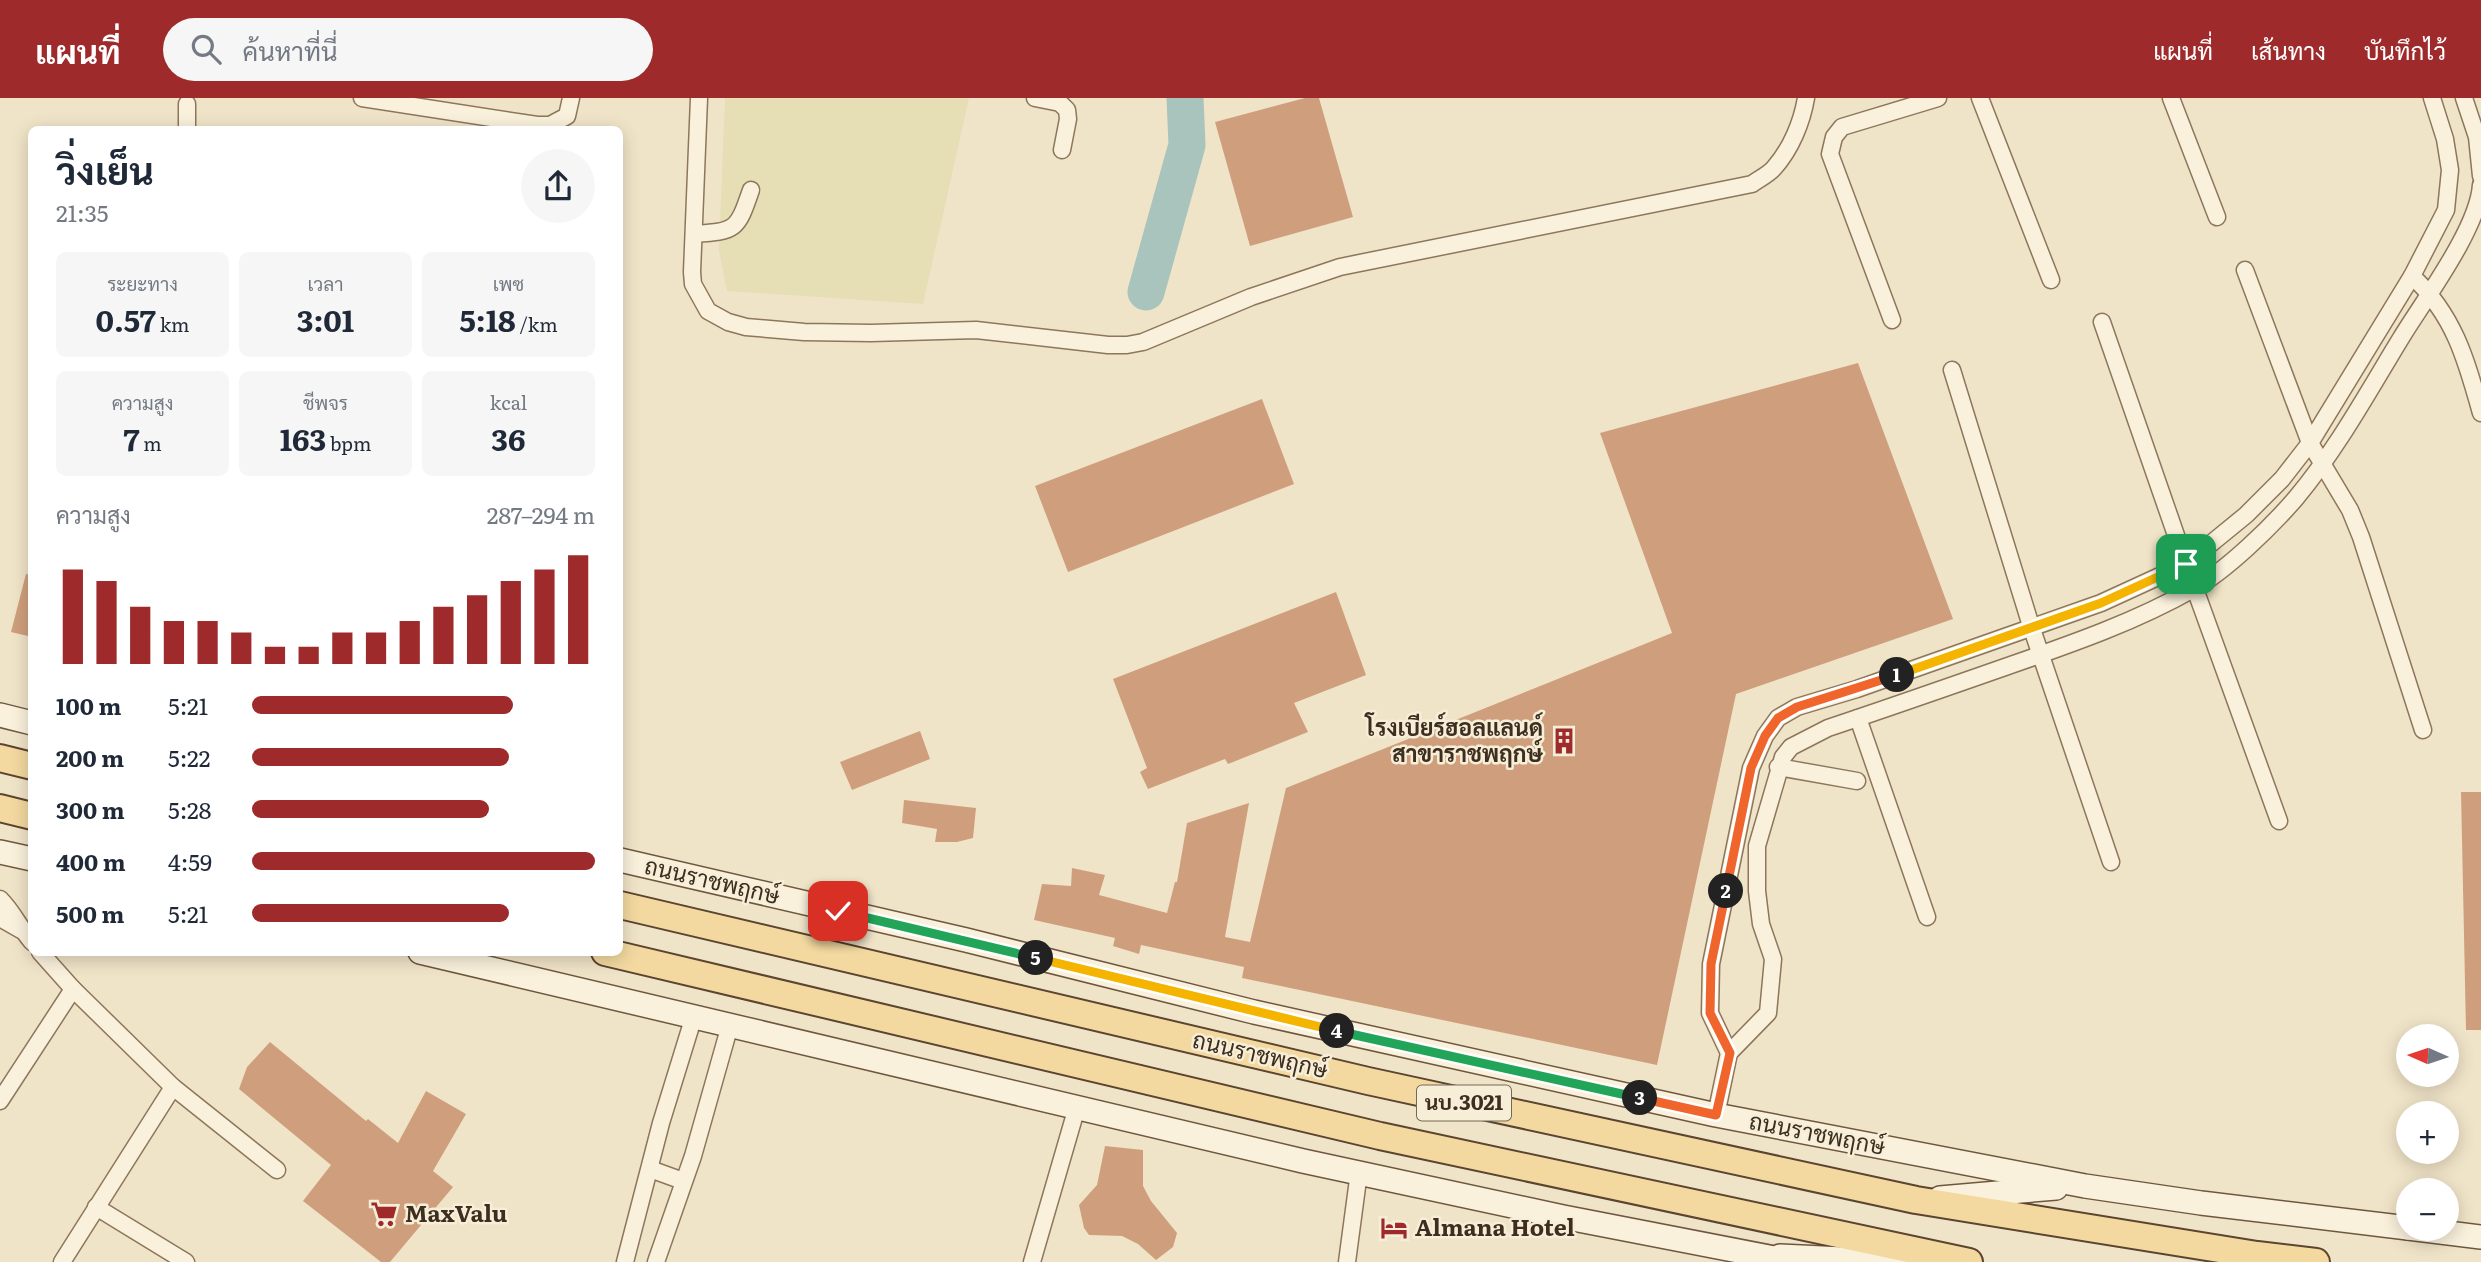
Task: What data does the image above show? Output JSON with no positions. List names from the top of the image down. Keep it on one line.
{"streets":{"main road":["ถนนราชพฤกษ์","นบ.3021"]},"places":{"building":["โรงเบียร์ฮอลแลนด์ สาขาราชพฤกษ์"],"supermarket":["MaxValu"],"hotel":["Almana Hotel"]},"north":"left","page":{"header":"แผนที่","search":"ค้นหาที่นี่","nav":["แผนที่","เส้นทาง","บันทึกไว้"],"heading":["วิ่งเย็น","21:35"],"stats":[["ระยะทาง","0.57 km"],["เวลา","3:01"],["เพซ","5:18 /km"],["ความสูง","7 m"],["ชีพจร","163 bpm"],["kcal","36"]],"chart":["ความสูง","287–294 m"],"pins":["1","2","5","4","3"],"list":[{"name":"100 m","note":"5:21"},{"name":"200 m","note":"5:22"},{"name":"300 m","note":"5:28"},{"name":"400 m","note":"4:59"},{"name":"500 m","note":"5:21"}],"map_buttons":["+","−"]}}
